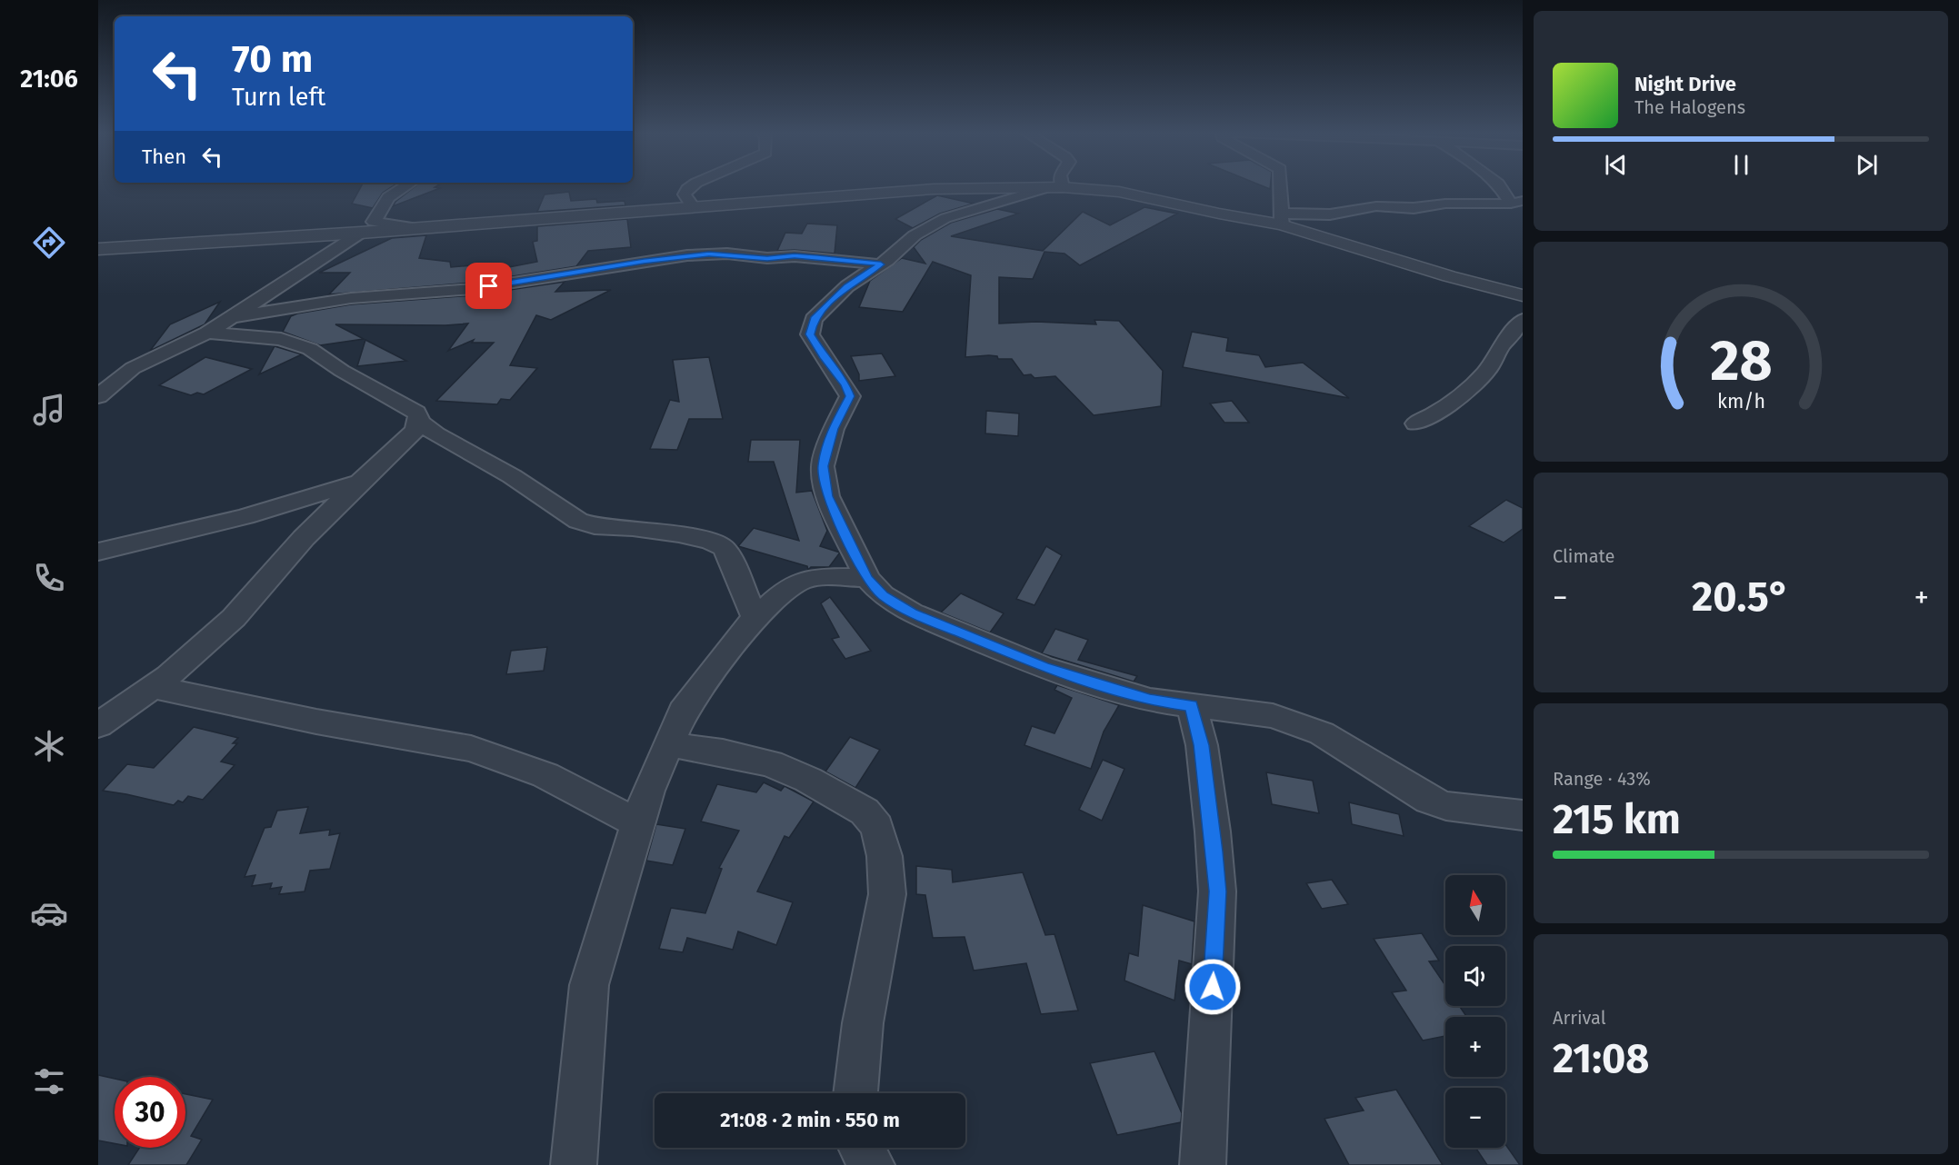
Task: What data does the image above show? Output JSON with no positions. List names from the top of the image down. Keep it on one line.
{"north":"top","page":{"tabs":"21:06","turn":["70 m","Turn left"],"song":["Night Drive","The Halogens"],"then":"Then","tile":["Climate",["Range · 43%","215 km"],["Arrival","21:08"]],"heat":["−","20.5°","+"],"map_buttons":["+","−"],"limit":"30","trip":"21:08 · 2 min · 550 m","gauge":["28","km/h"]}}
